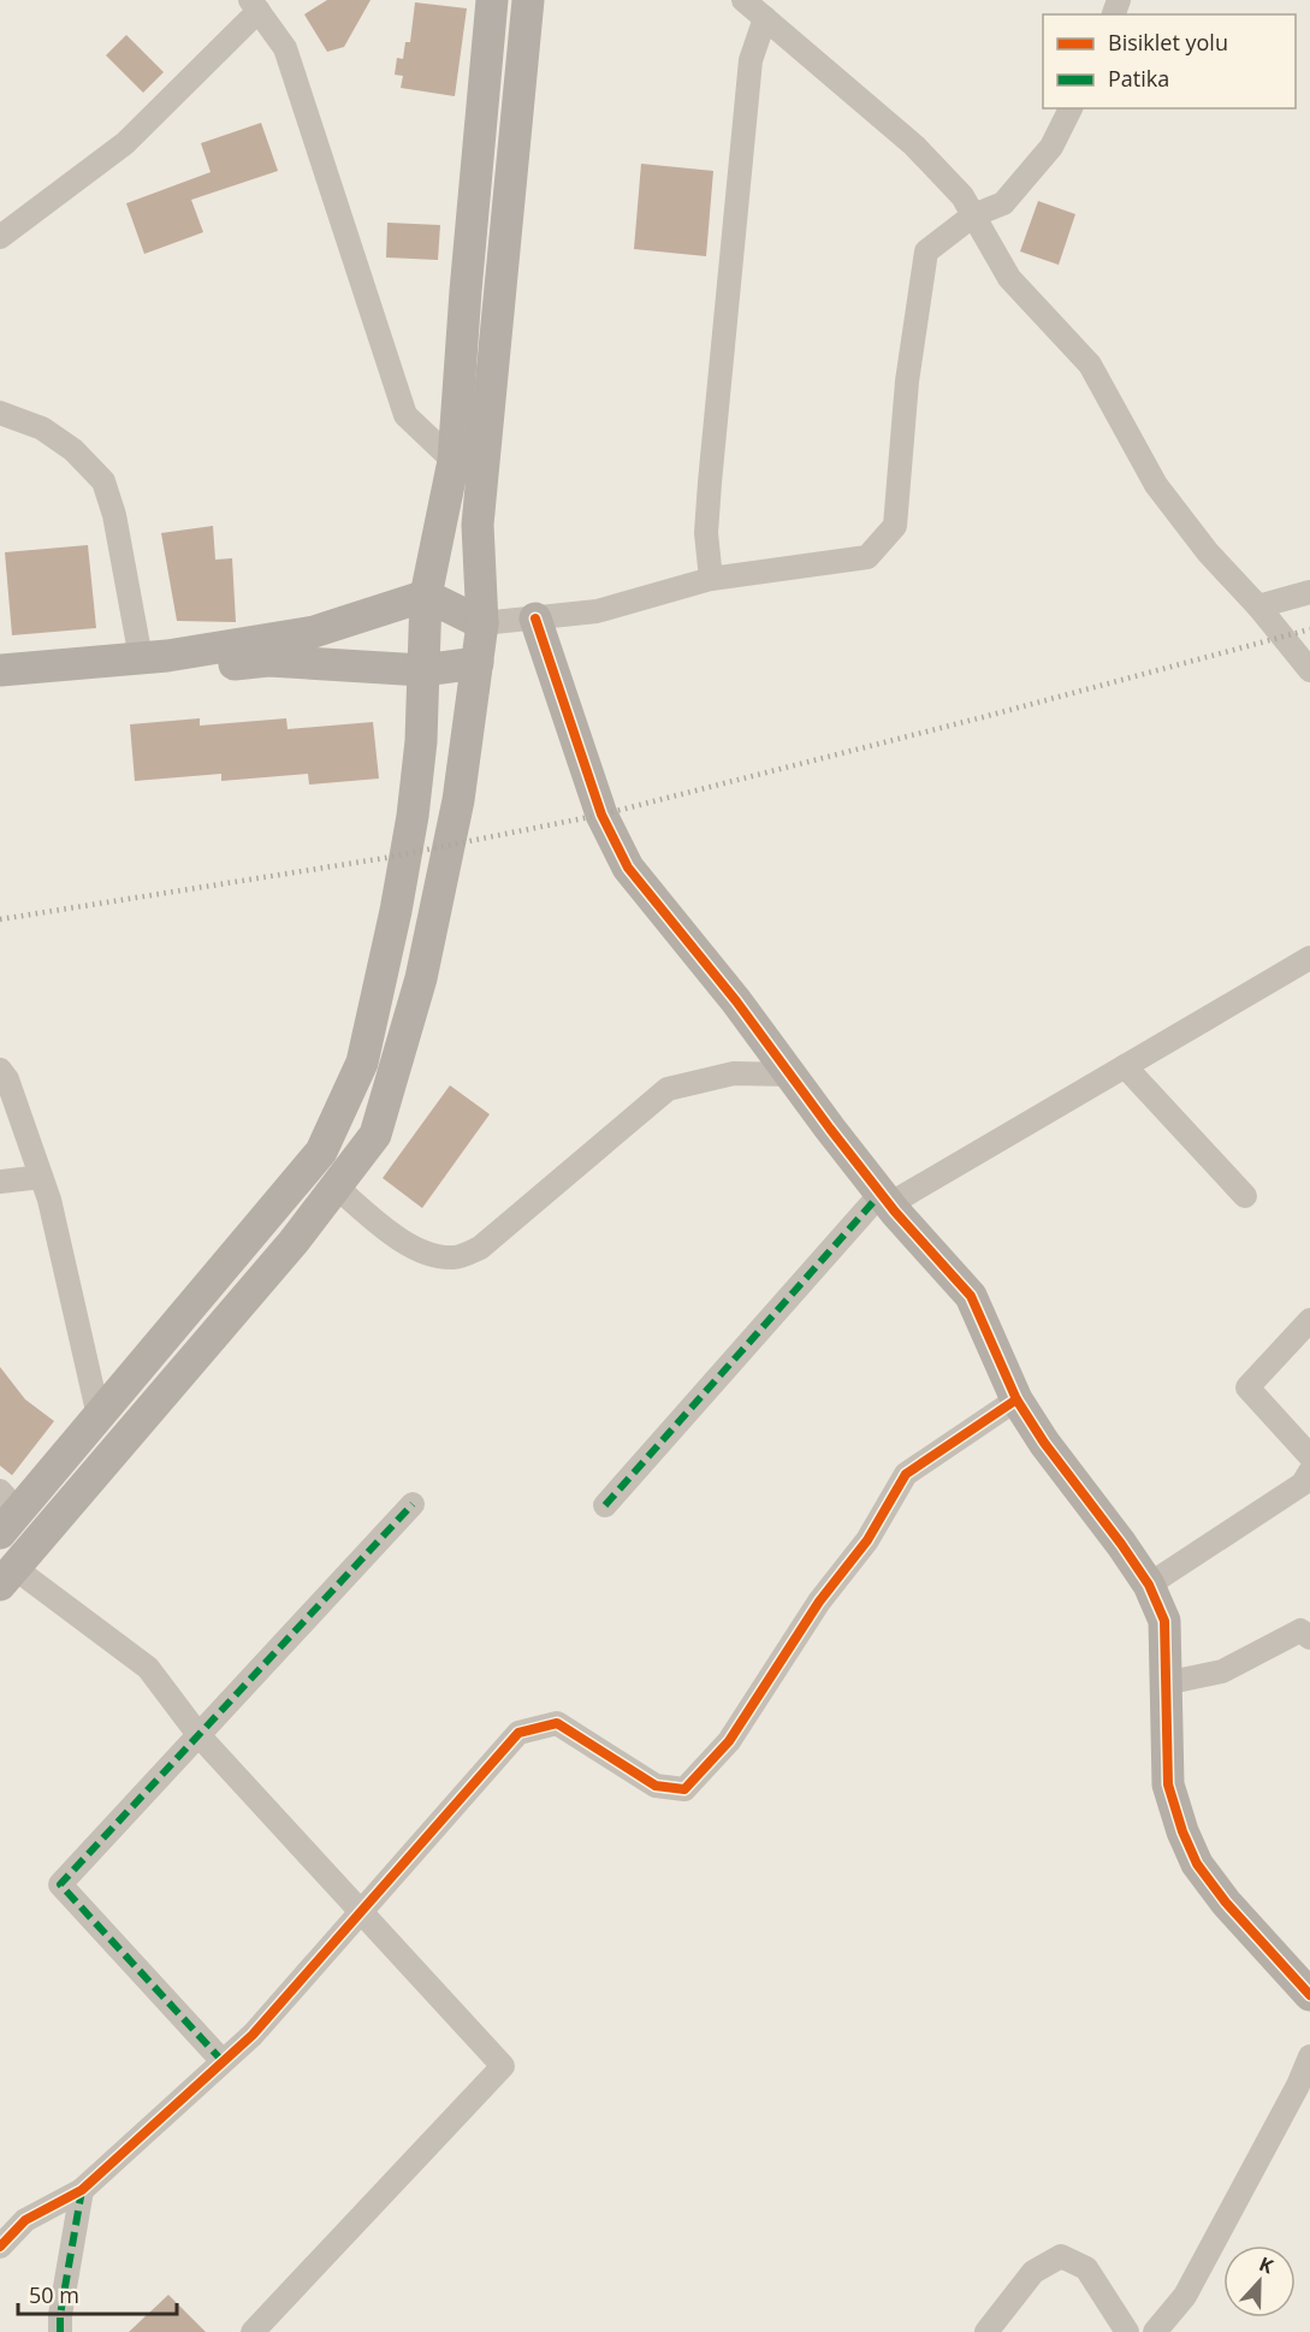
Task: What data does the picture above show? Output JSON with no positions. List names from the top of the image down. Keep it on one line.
{"legend":["Bisiklet yolu","Patika"],"scale_bar":"50 m","north":"top"}
